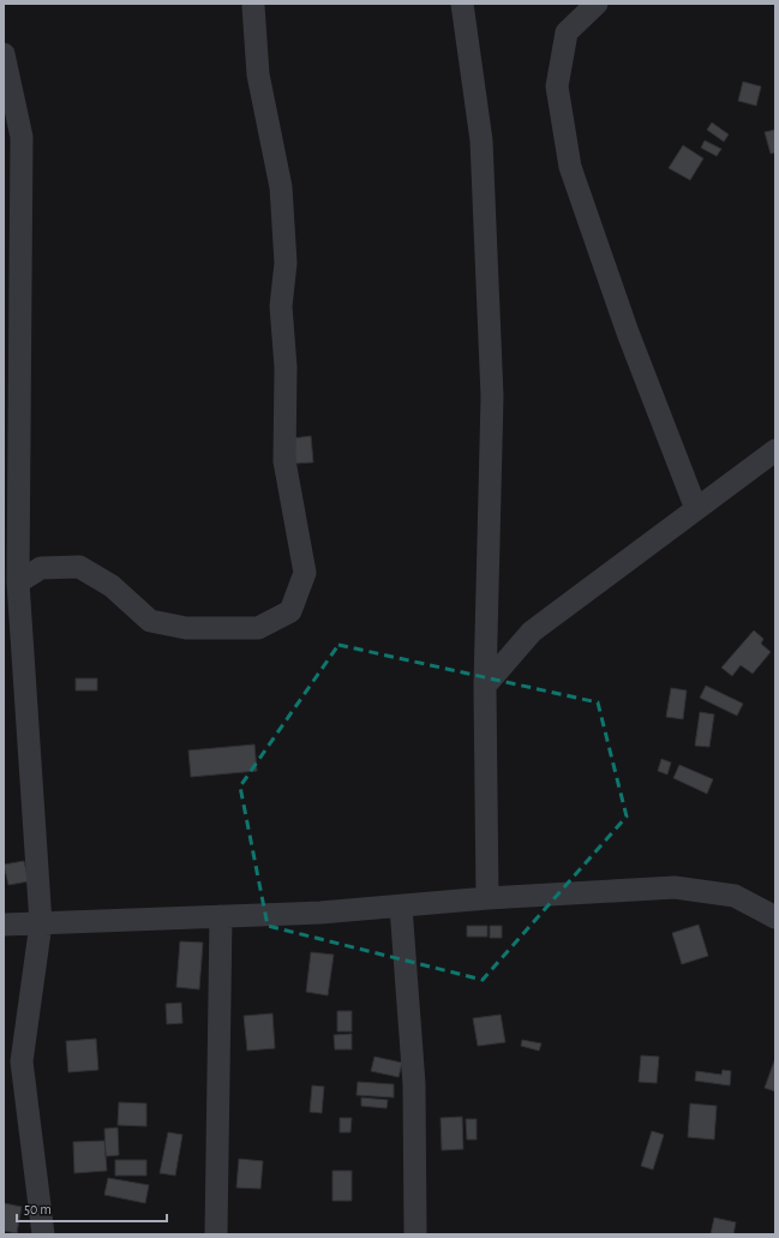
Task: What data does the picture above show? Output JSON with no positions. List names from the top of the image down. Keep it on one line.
{"scale_bar":"50 m"}
